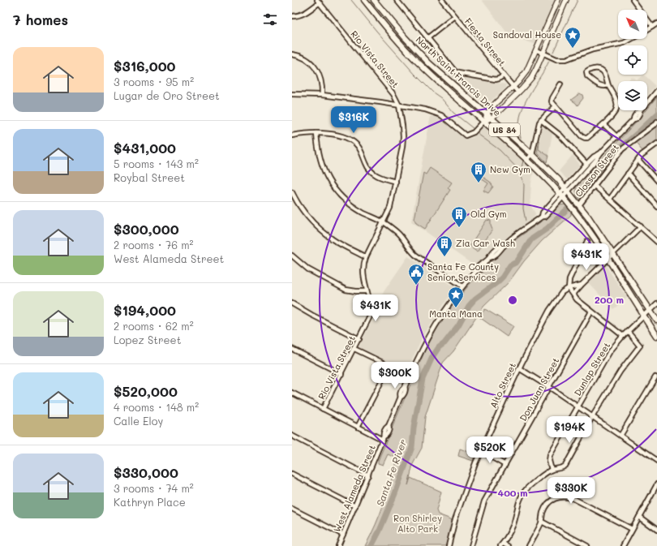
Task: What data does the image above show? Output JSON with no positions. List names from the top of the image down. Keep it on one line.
{"streets":{"highway":["North Saint Francis Drive","US 84"],"street":["Fiesta Street","Rio Vista Street","Closson Street","Dunlap Street","Alto Street","Don Juan Street","West Alameda Street"]},"crossings":[["North Saint Francis Drive","US 84"],["North Saint Francis Drive","West Alameda Street"],["US 84","Closson Street"],["US 84","Dunlap Street"],["US 84","West Alameda Street"]],"water":["Santa Fe River"],"parks":["Ron Shirley Alto Park"],"places":{"place":["Sandoval House","Manta Mana"],"building":["New Gym","Old Gym","Zia Car Wash"],"public building":["Santa Fe County Senior Services"]},"north":"top left","page":{"heading":"7 homes","list":[{"name":"$316,000","note":"3 rooms · 95 m² · Lugar de Oro Street"},{"name":"$431,000","note":"5 rooms · 143 m² · Roybal Street"},{"name":"$300,000","note":"2 rooms · 76 m² · West Alameda Street"},{"name":"$194,000","note":"2 rooms · 62 m² · Lopez Street"},{"name":"$520,000","note":"4 rooms · 148 m² · Calle Eloy"},{"name":"$330,000","note":"3 rooms · 74 m² · Kathryn Place"}],"price":["$316K","$431K","$431K","$300K","$194K","$520K","$330K"]},"rings":["200 m","400 m"]}
